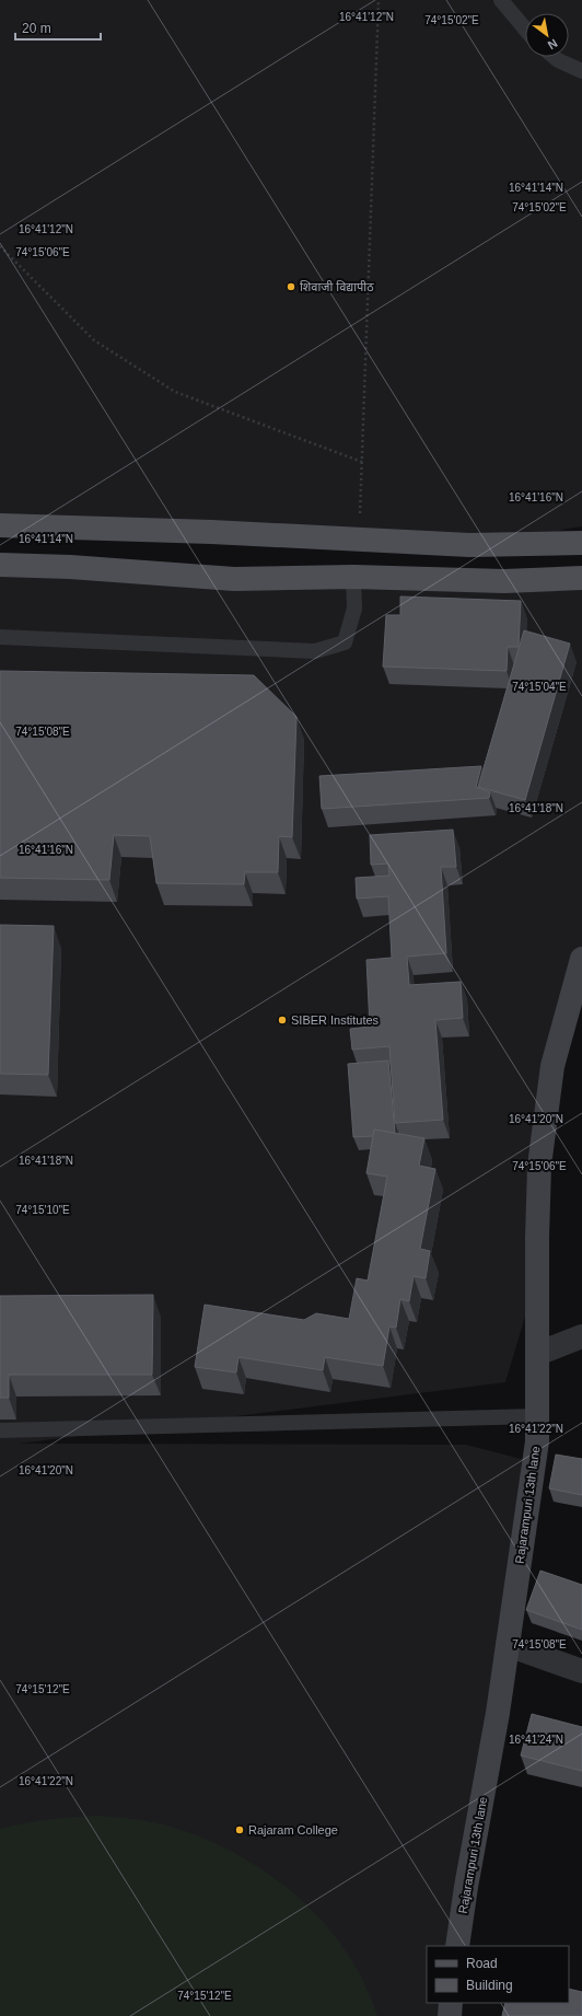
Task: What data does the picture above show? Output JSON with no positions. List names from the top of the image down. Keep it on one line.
{"streets":{"street":["Rajarampuri 13th lane"]},"places":["शिवाजी विद्यापीठ","SIBER Institutes","Rajaram College"],"legend":["Road","Building"],"scale_bar":"20 m","north":"bottom right","coordinates":["16°41'12\"N","74°15'02\"E","16°41'14\"N","74°15'06\"E","16°41'16\"N","74°15'04\"E","74°15'08\"E","16°41'18\"N","16°41'20\"N","74°15'10\"E","16°41'22\"N","74°15'12\"E","16°41'24\"N"]}
